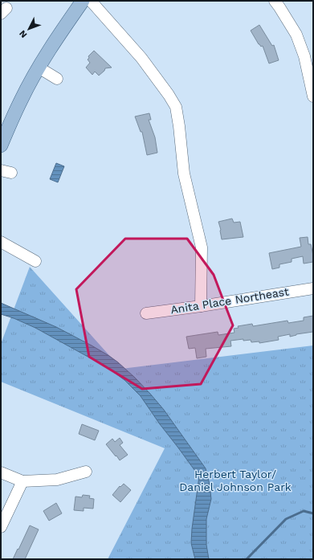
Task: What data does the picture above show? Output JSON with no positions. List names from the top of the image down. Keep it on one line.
{"streets":{"street":["Anita Place Northeast"]},"parks":["Herbert Taylor/ Daniel Johnson Park"],"north":"bottom left"}
